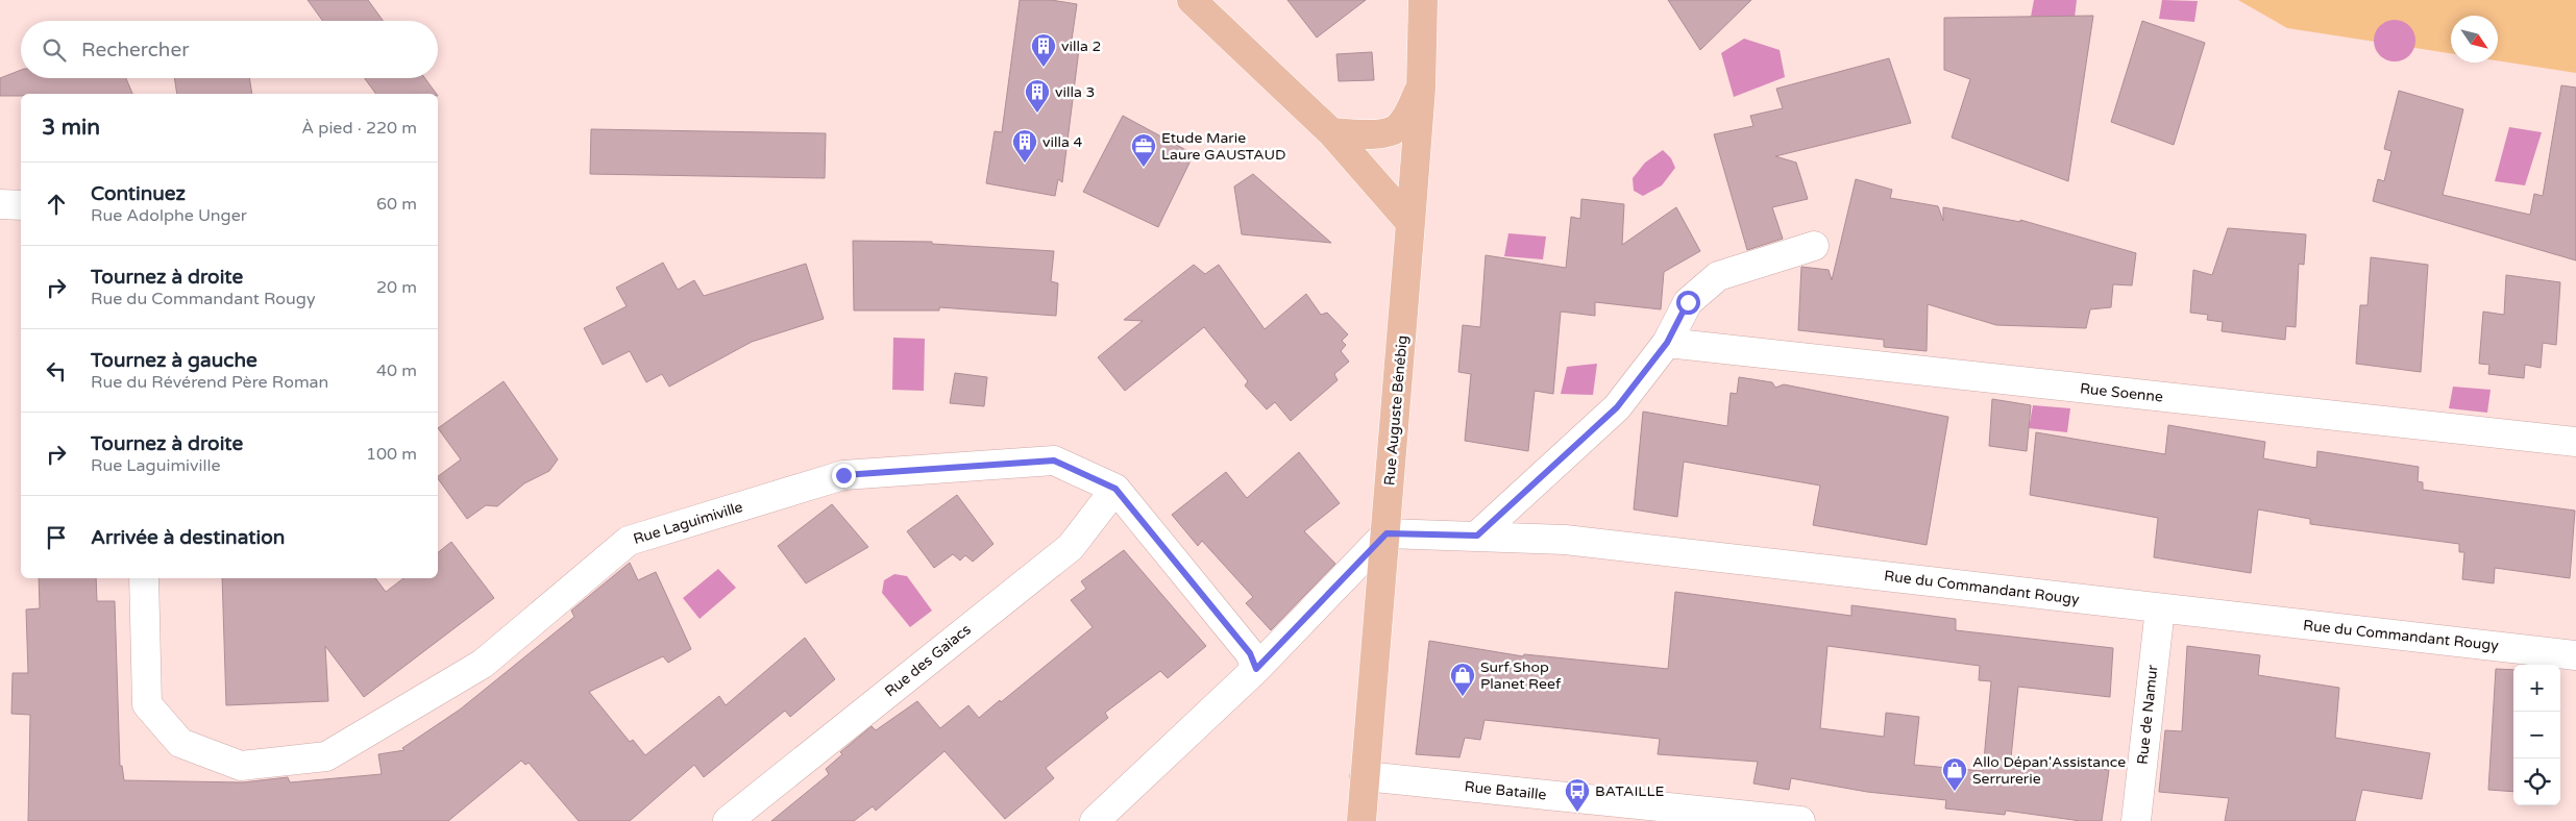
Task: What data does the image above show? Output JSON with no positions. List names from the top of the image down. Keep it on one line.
{"streets":{"main road":["Rue Auguste Bénébig"],"street":["Rue Soenne","Rue Laguimiville","Rue du Commandant Rougy","Rue des Gaiacs","Rue de Namur","Rue Bataille"]},"crossings":[["Rue Auguste Bénébig","Rue du Commandant Rougy"],["Rue Auguste Bénébig","Rue Bataille"],["Rue Laguimiville","Rue des Gaiacs"],["Rue du Commandant Rougy","Rue de Namur"]],"places":{"building":["villa 2","villa 3","villa 4"],"office":["Etude Marie Laure GAUSTAUD"],"shop":["Surf Shop Planet Reef","Allo Dépan'Assistance Serrurerie"],"bus stop":["BATAILLE"]},"north":"bottom right","page":{"search":"Rechercher","heading":["3 min","À pied · 220 m"],"list":[["Continuez","Rue Adolphe Unger","60 m"],["Tournez à droite","Rue du Commandant Rougy","20 m"],["Tournez à gauche","Rue du Révérend Père Roman","40 m"],["Tournez à droite","Rue Laguimiville","100 m"],"Arrivée à destination"],"map_buttons":["+","−"]}}
